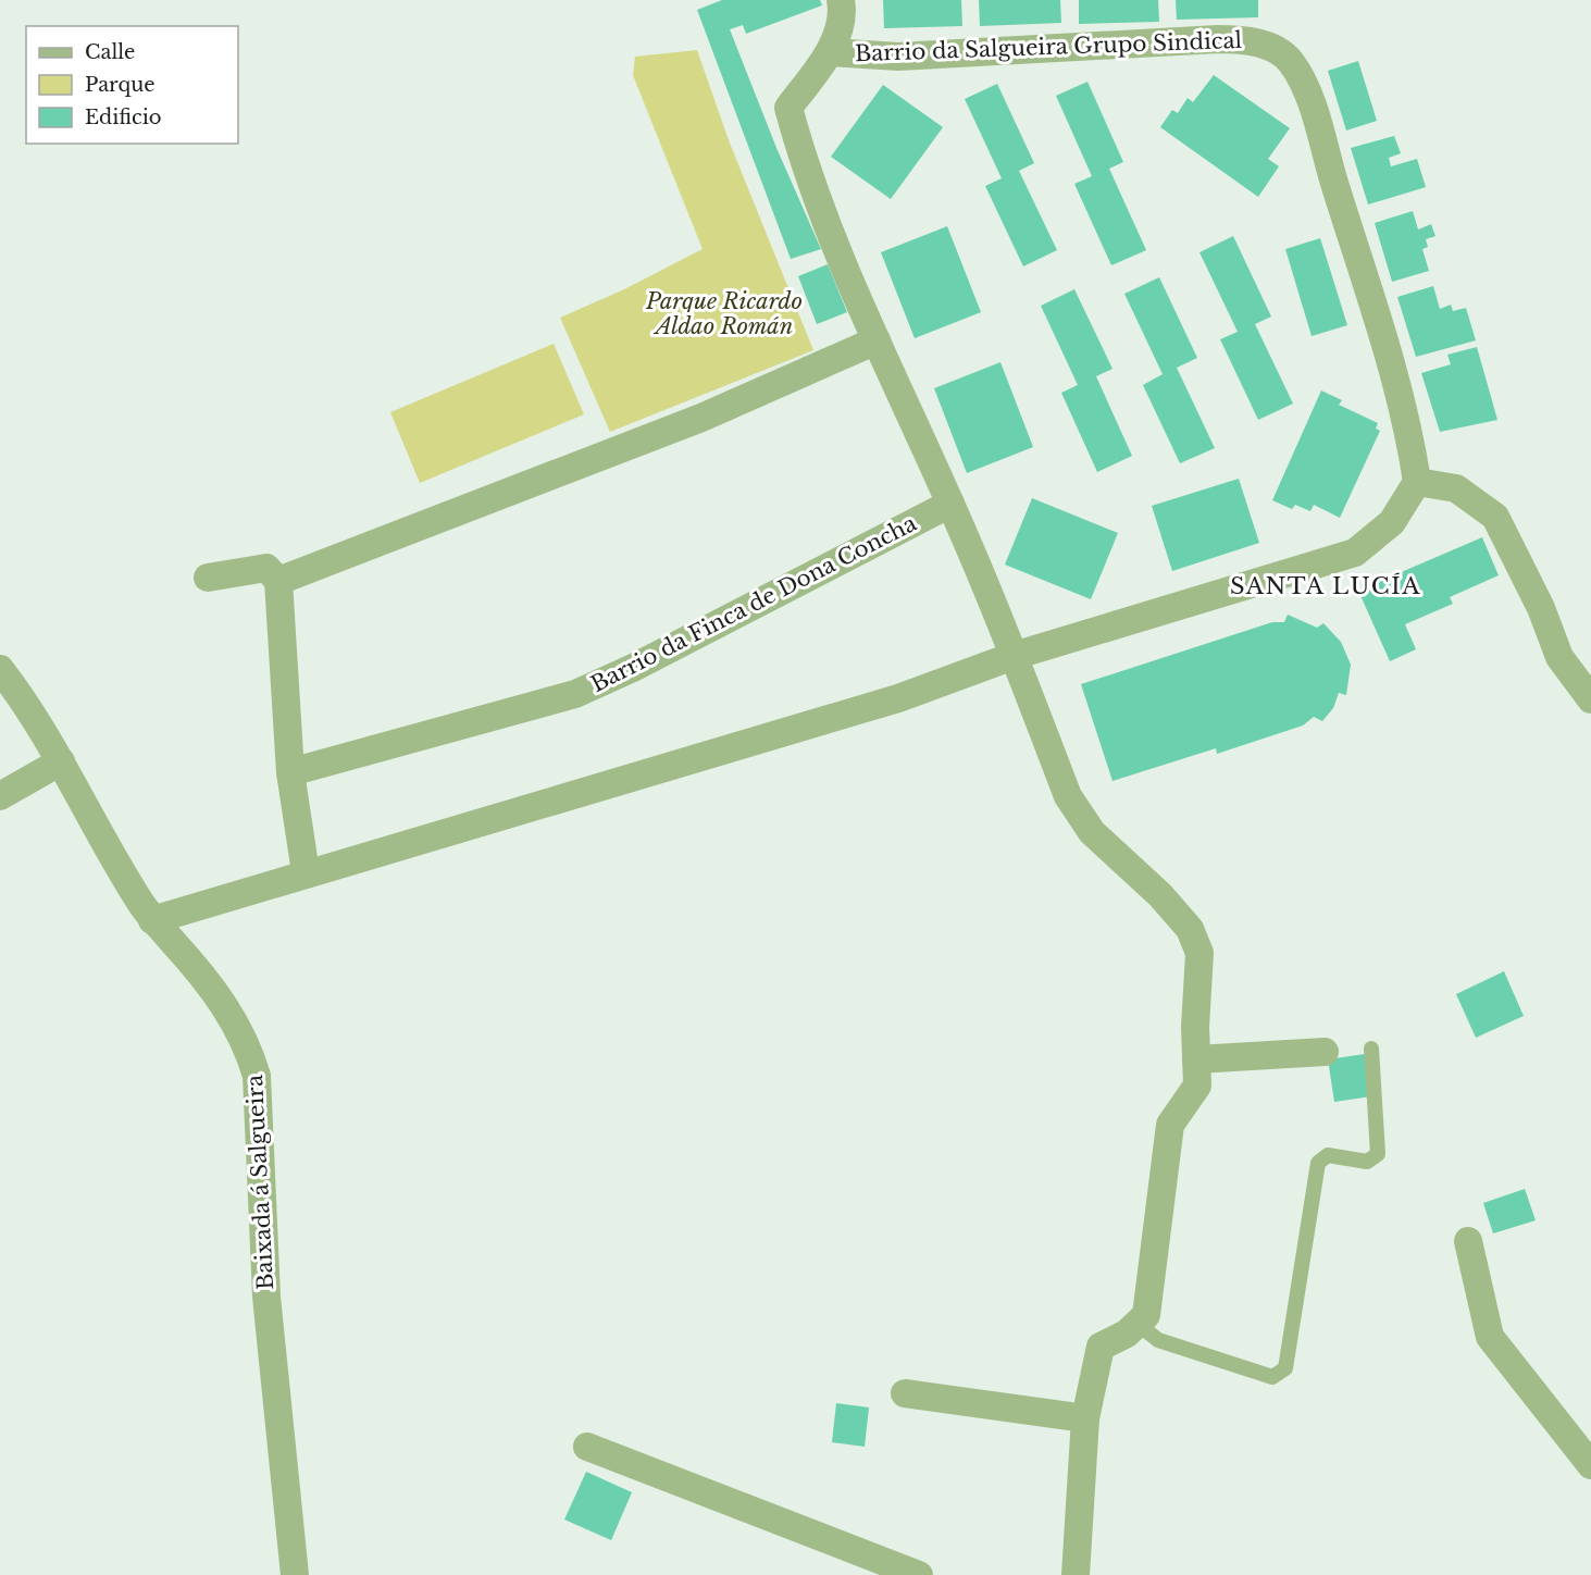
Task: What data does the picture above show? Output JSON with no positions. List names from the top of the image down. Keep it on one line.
{"streets":{"street":["Barrio da Salgueira Grupo Sindical","Barrio da Finca de Dona Concha","Baixada á Salgueira"]},"crossings":[["Barrio da Salgueira Grupo Sindical","Barrio da Finca de Dona Concha"]],"districts":["SANTA LUCÍA"],"parks":["Parque Ricardo Aldao Román"],"legend":["Calle","Parque","Edificio"]}
